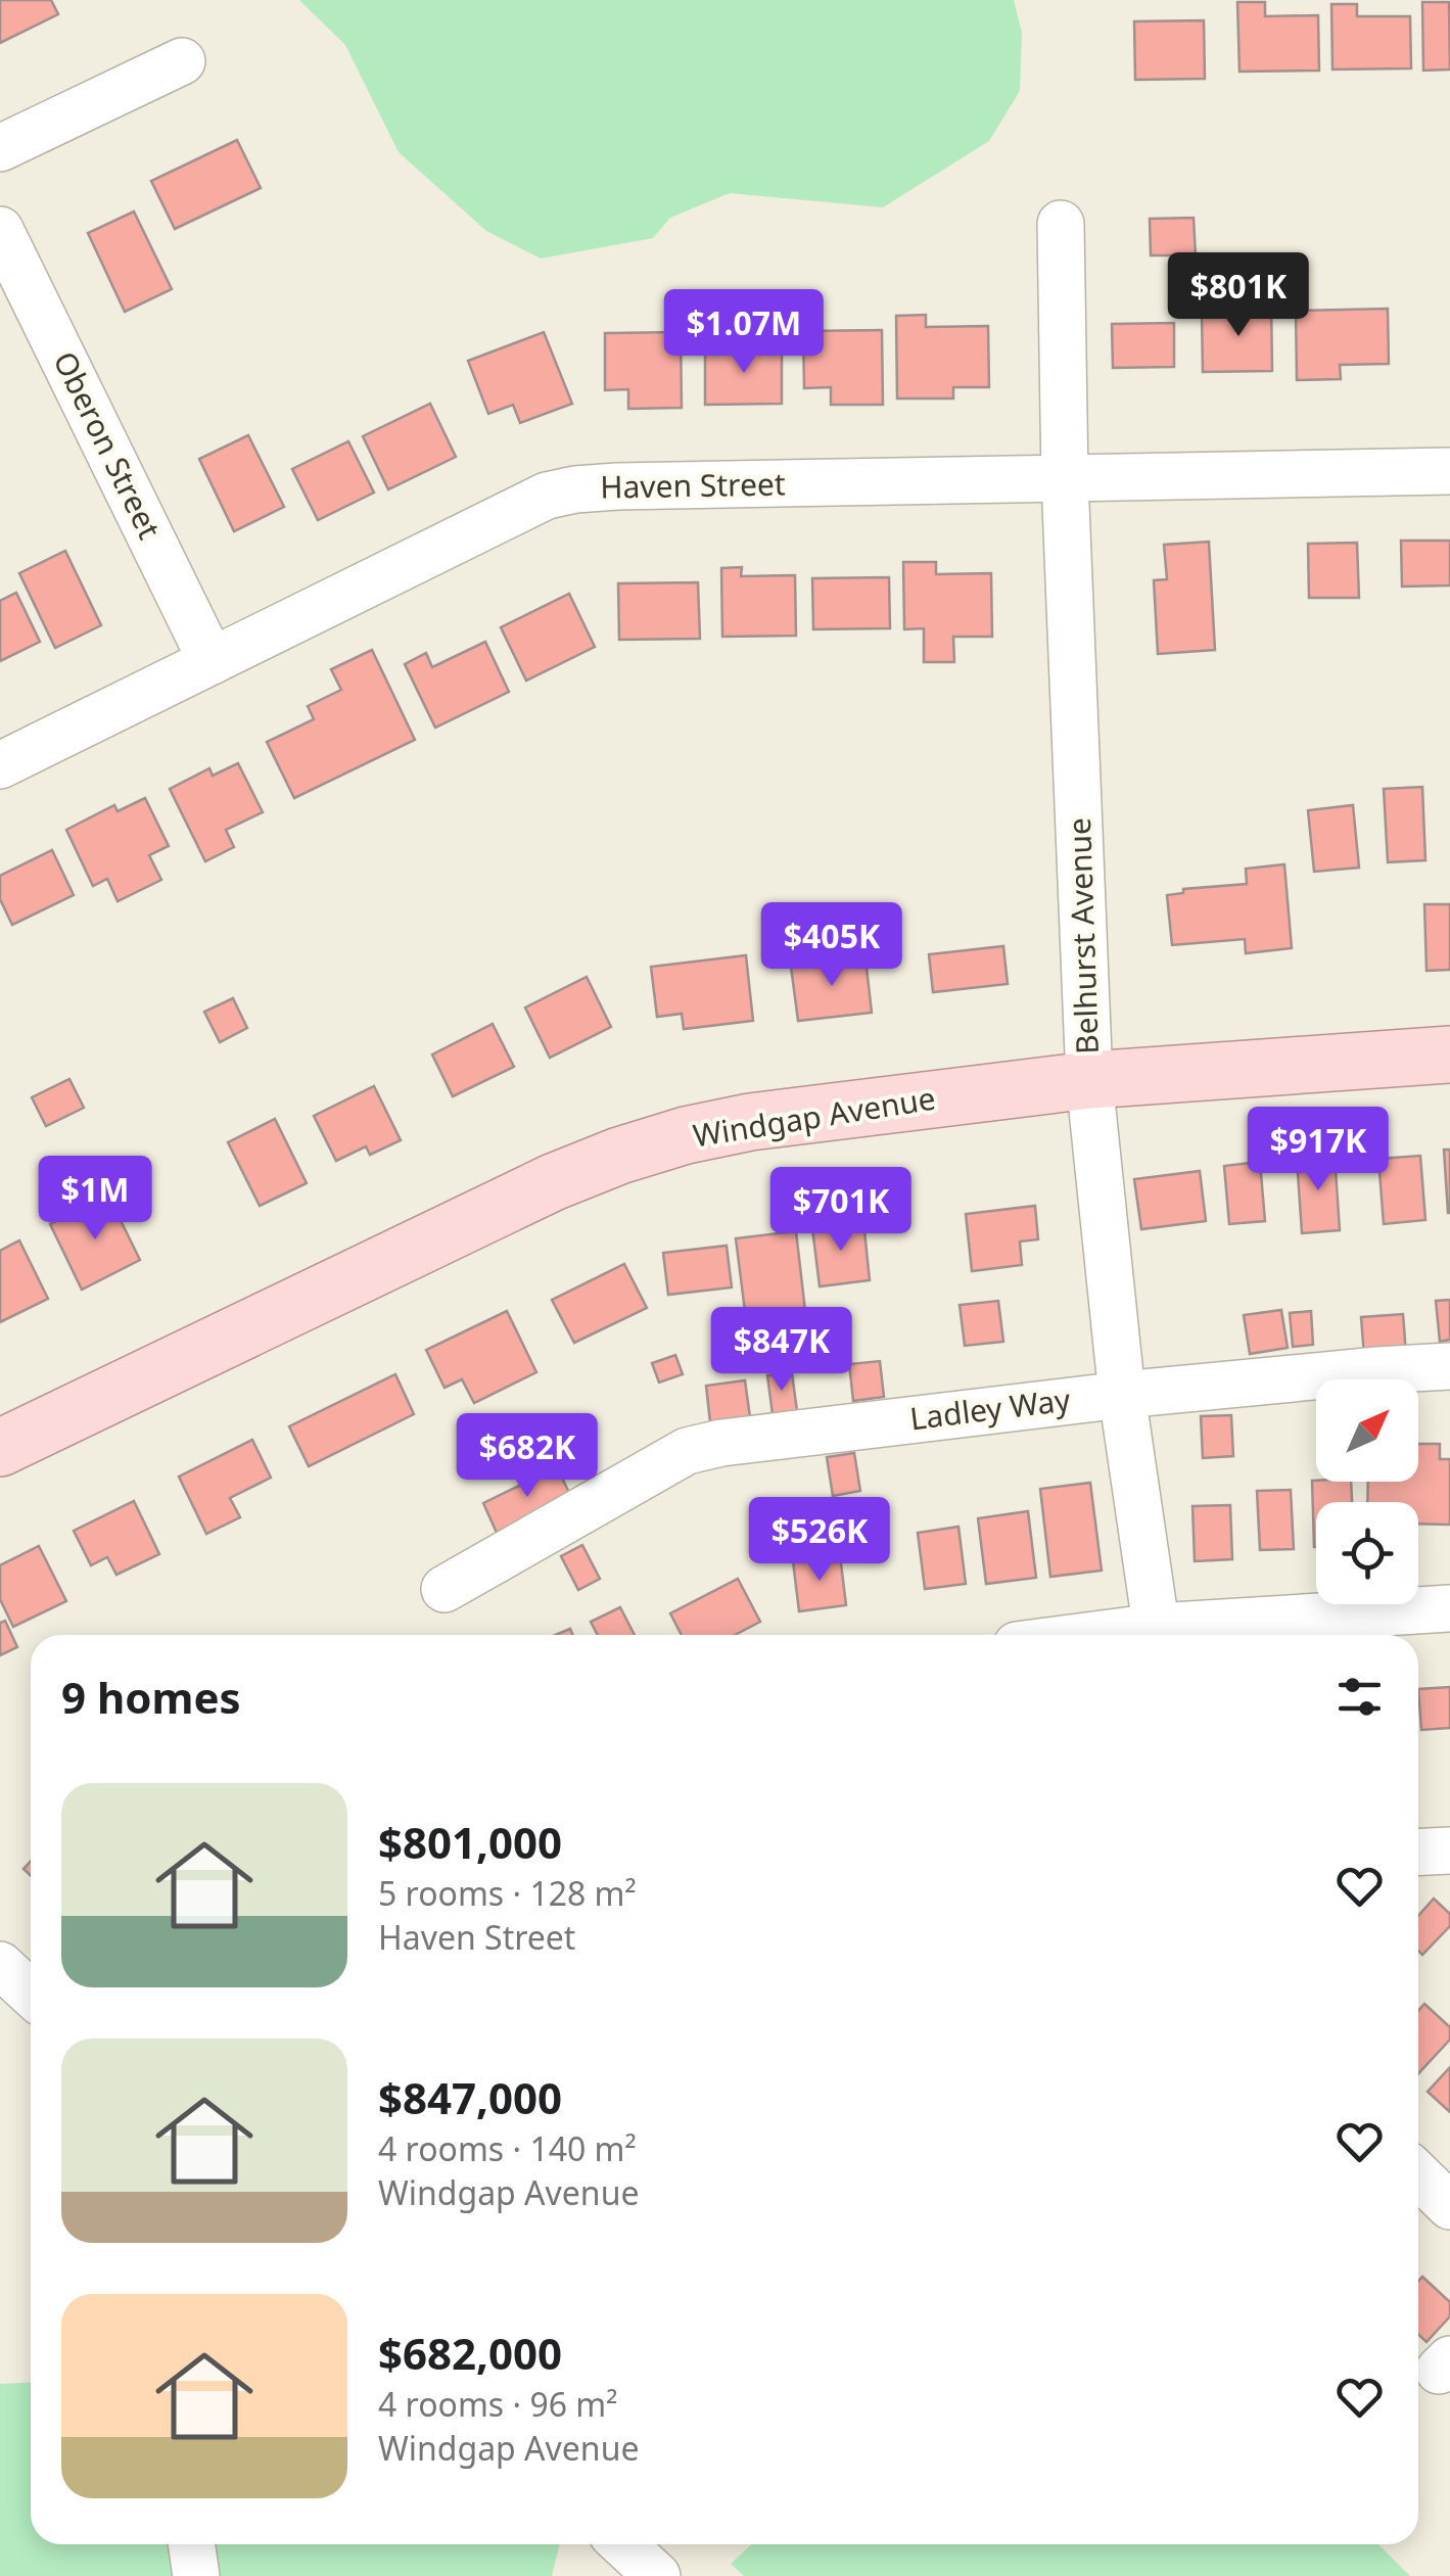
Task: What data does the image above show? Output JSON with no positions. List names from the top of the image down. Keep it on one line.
{"streets":{"main road":["Windgap Avenue"],"street":["Oberon Street","Haven Street","Belhurst Avenue","Ladley Way"]},"crossings":[["Oberon Street","Haven Street"],["Haven Street","Belhurst Avenue"],["Belhurst Avenue","Windgap Avenue"],["Belhurst Avenue","Ladley Way"]],"north":"top right","page":{"price":["$801K","$1.07M","$405K","$917K","$1M","$701K","$847K","$682K","$526K"],"heading":"9 homes","list":[{"name":"$801,000","note":"5 rooms · 128 m² · Haven Street"},{"name":"$847,000","note":"4 rooms · 140 m² · Windgap Avenue"},{"name":"$682,000","note":"4 rooms · 96 m² · Windgap Avenue"}]}}
